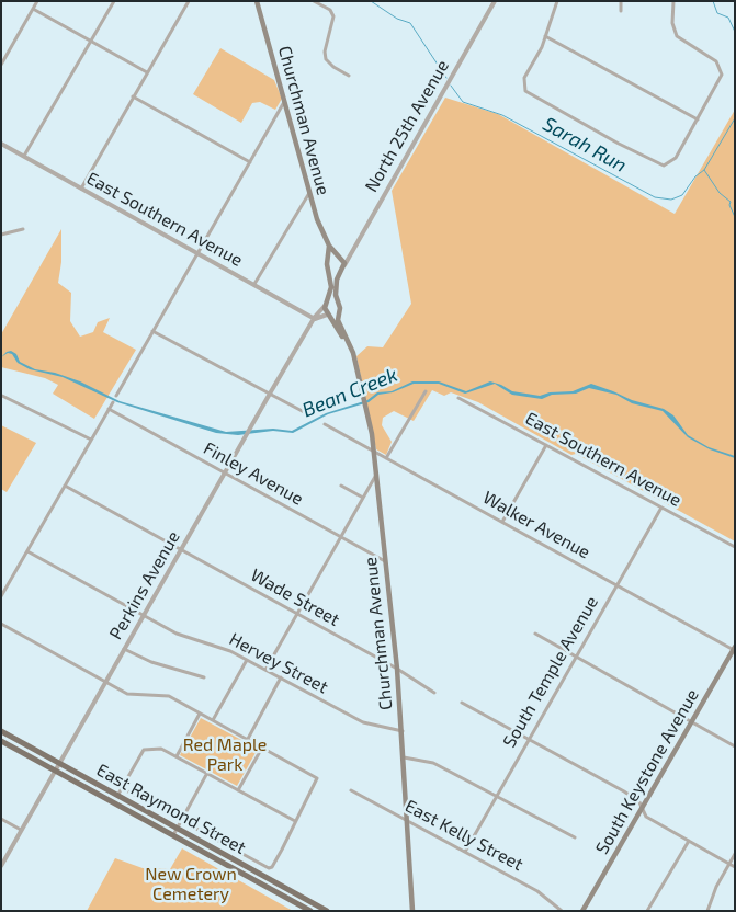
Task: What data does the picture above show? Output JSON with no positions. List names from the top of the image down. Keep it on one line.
{"streets":{"main road":["Churchman Avenue","South Keystone Avenue","East Raymond Street"],"street":["North 25th Avenue","East Southern Avenue","Finley Avenue","Walker Avenue","Perkins Avenue","Wade Street","Hervey Street","South Temple Avenue","East Kelly Street"]},"crossings":[["Churchman Avenue","North 25th Avenue"],["Churchman Avenue","Finley Avenue"],["Churchman Avenue","Walker Avenue"],["Churchman Avenue","Perkins Avenue"],["Churchman Avenue","Wade Street"],["Churchman Avenue","Hervey Street"],["Churchman Avenue","East Kelly Street"],["East Southern Avenue","Perkins Avenue"],["East Southern Avenue","South Temple Avenue"],["Finley Avenue","Perkins Avenue"],["Walker Avenue","South Temple Avenue"],["Walker Avenue","South Keystone Avenue"],["Perkins Avenue","Wade Street"],["Perkins Avenue","Hervey Street"],["Perkins Avenue","East Raymond Street"],["South Temple Avenue","East Kelly Street"]],"water":["Sarah Run","Bean Creek"],"parks":["Red Maple Park","New Crown Cemetery"]}
